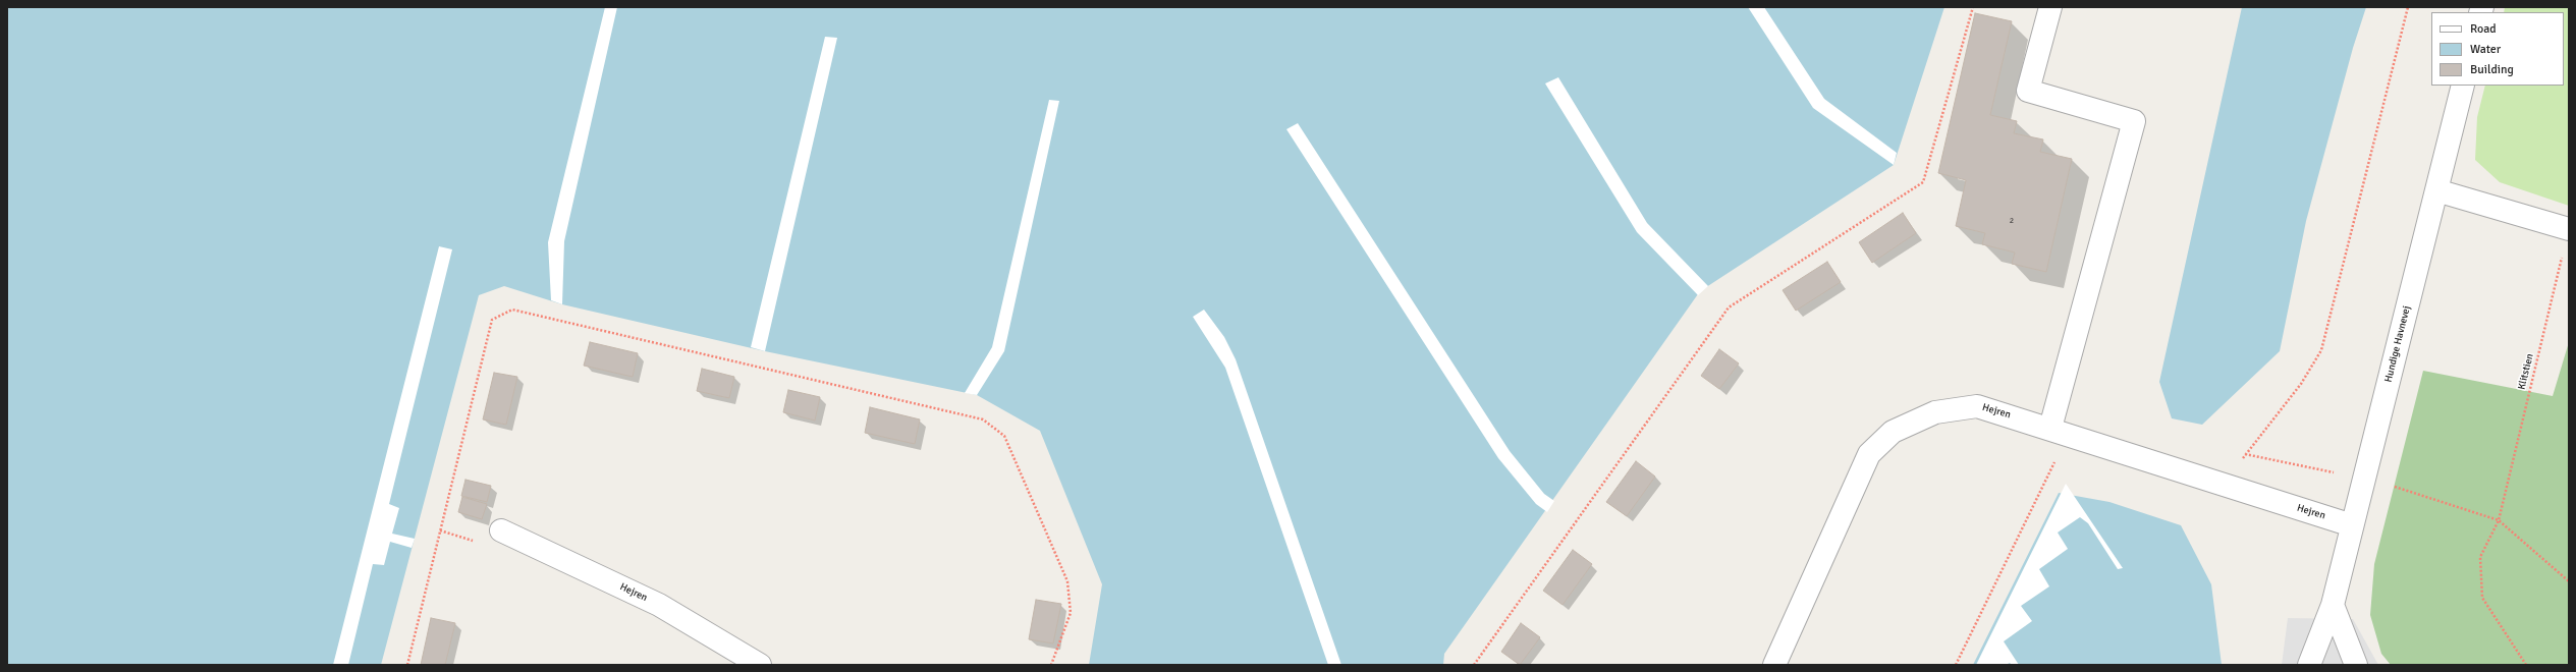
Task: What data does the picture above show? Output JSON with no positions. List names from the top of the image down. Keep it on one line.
{"streets":{"street":["Hundige Havnevej","Hejren"],"path":["Klitstien"]},"crossings":[["Hundige Havnevej","Hejren"]],"house_numbers":["2"],"legend":["Road","Water","Building"]}
